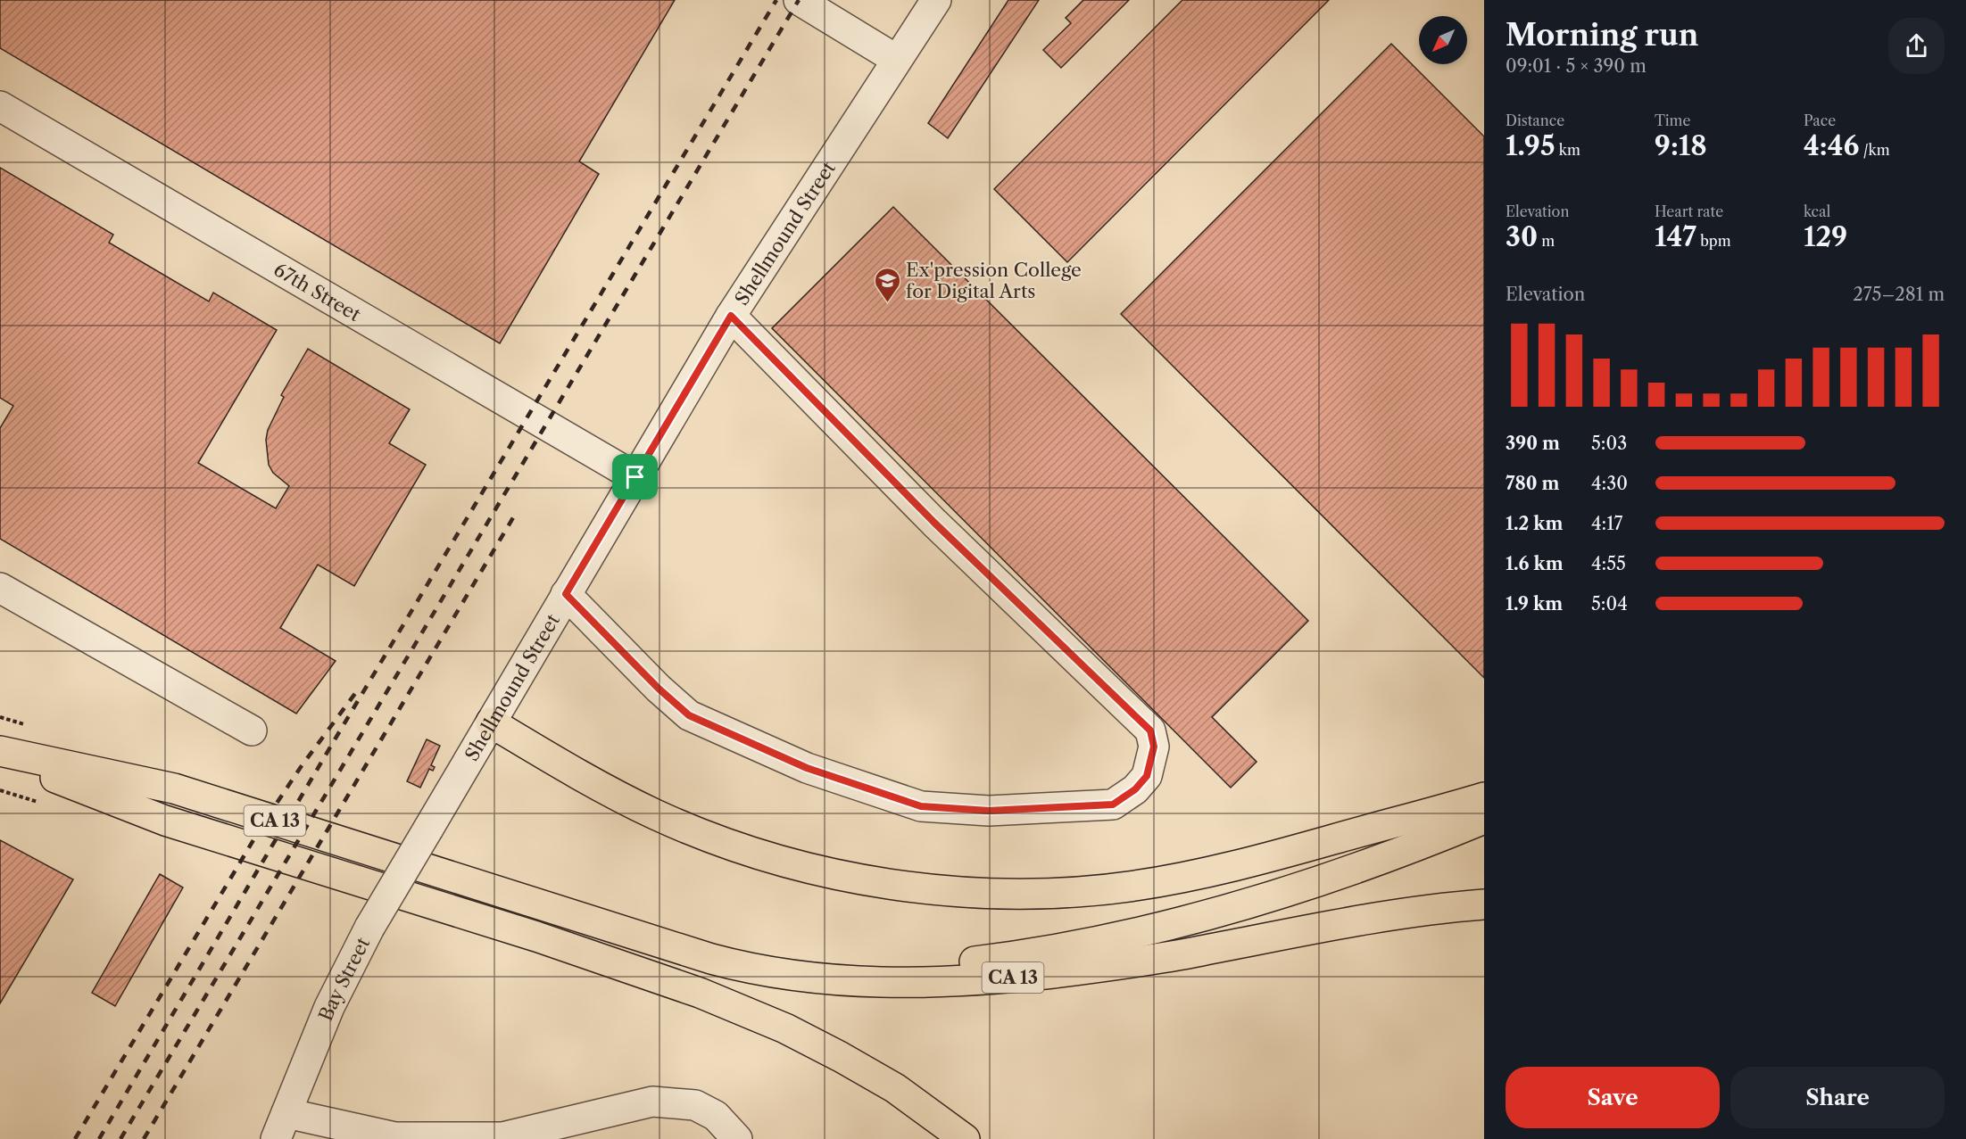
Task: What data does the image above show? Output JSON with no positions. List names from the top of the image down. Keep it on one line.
{"streets":{"highway":["CA 13"],"street":["Shellmound Street","67th Street","Bay Street"]},"crossings":[["Shellmound Street","67th Street"],["Shellmound Street","Bay Street"]],"places":{"school or university":["Ex'pression College for Digital Arts"]},"north":"bottom left","page":{"heading":["Morning run","09:01 · 5 × 390 m"],"stats":[["Distance","1.95 km"],["Time","9:18"],["Pace","4:46 /km"],["Elevation","30 m"],["Heart rate","147 bpm"],["kcal","129"]],"chart":["Elevation","275–281 m"],"list":[{"name":"390 m","note":"5:03"},{"name":"780 m","note":"4:30"},{"name":"1.2 km","note":"4:17"},{"name":"1.6 km","note":"4:55"},{"name":"1.9 km","note":"5:04"}],"buttons":["Save","Share"]}}
